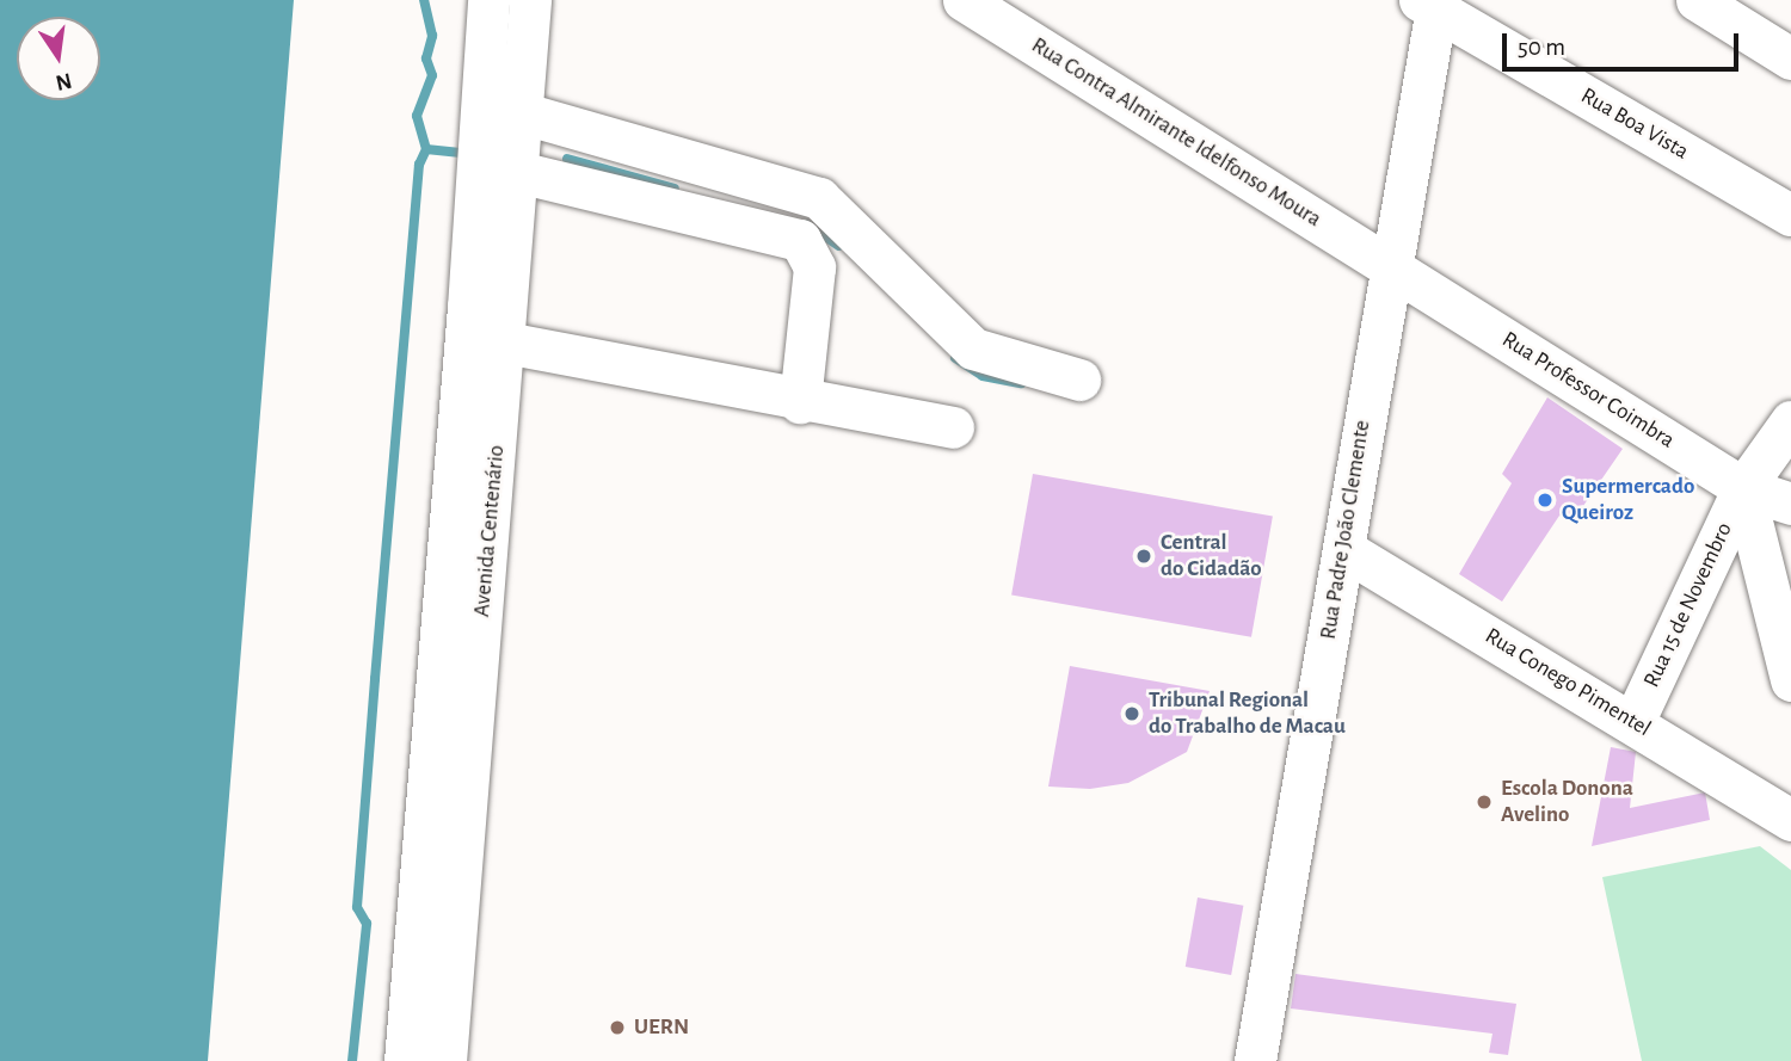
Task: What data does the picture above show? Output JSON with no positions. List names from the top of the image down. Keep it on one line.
{"streets":{"street":["Rua Boa Vista","Rua Contra Almirante Idelfonso Moura","Rua Professor Coimbra","Rua Padre João Clemente","Avenida Centenário","Rua 15 de Novembro","Rua Conego Pimentel"]},"crossings":[["Rua Boa Vista","Rua Padre João Clemente"],["Rua Contra Almirante Idelfonso Moura","Rua Professor Coimbra"],["Rua Contra Almirante Idelfonso Moura","Rua Padre João Clemente"],["Rua Professor Coimbra","Rua Padre João Clemente"],["Rua Professor Coimbra","Rua 15 de Novembro"],["Rua Padre João Clemente","Rua Conego Pimentel"],["Rua 15 de Novembro","Rua Conego Pimentel"]],"places":["Supermercado Queiroz","Central do Cidadão","Tribunal Regional do Trabalho de Macau","Escola Donona Avelino","UERN"],"scale_bar":"50 m","north":"bottom"}
